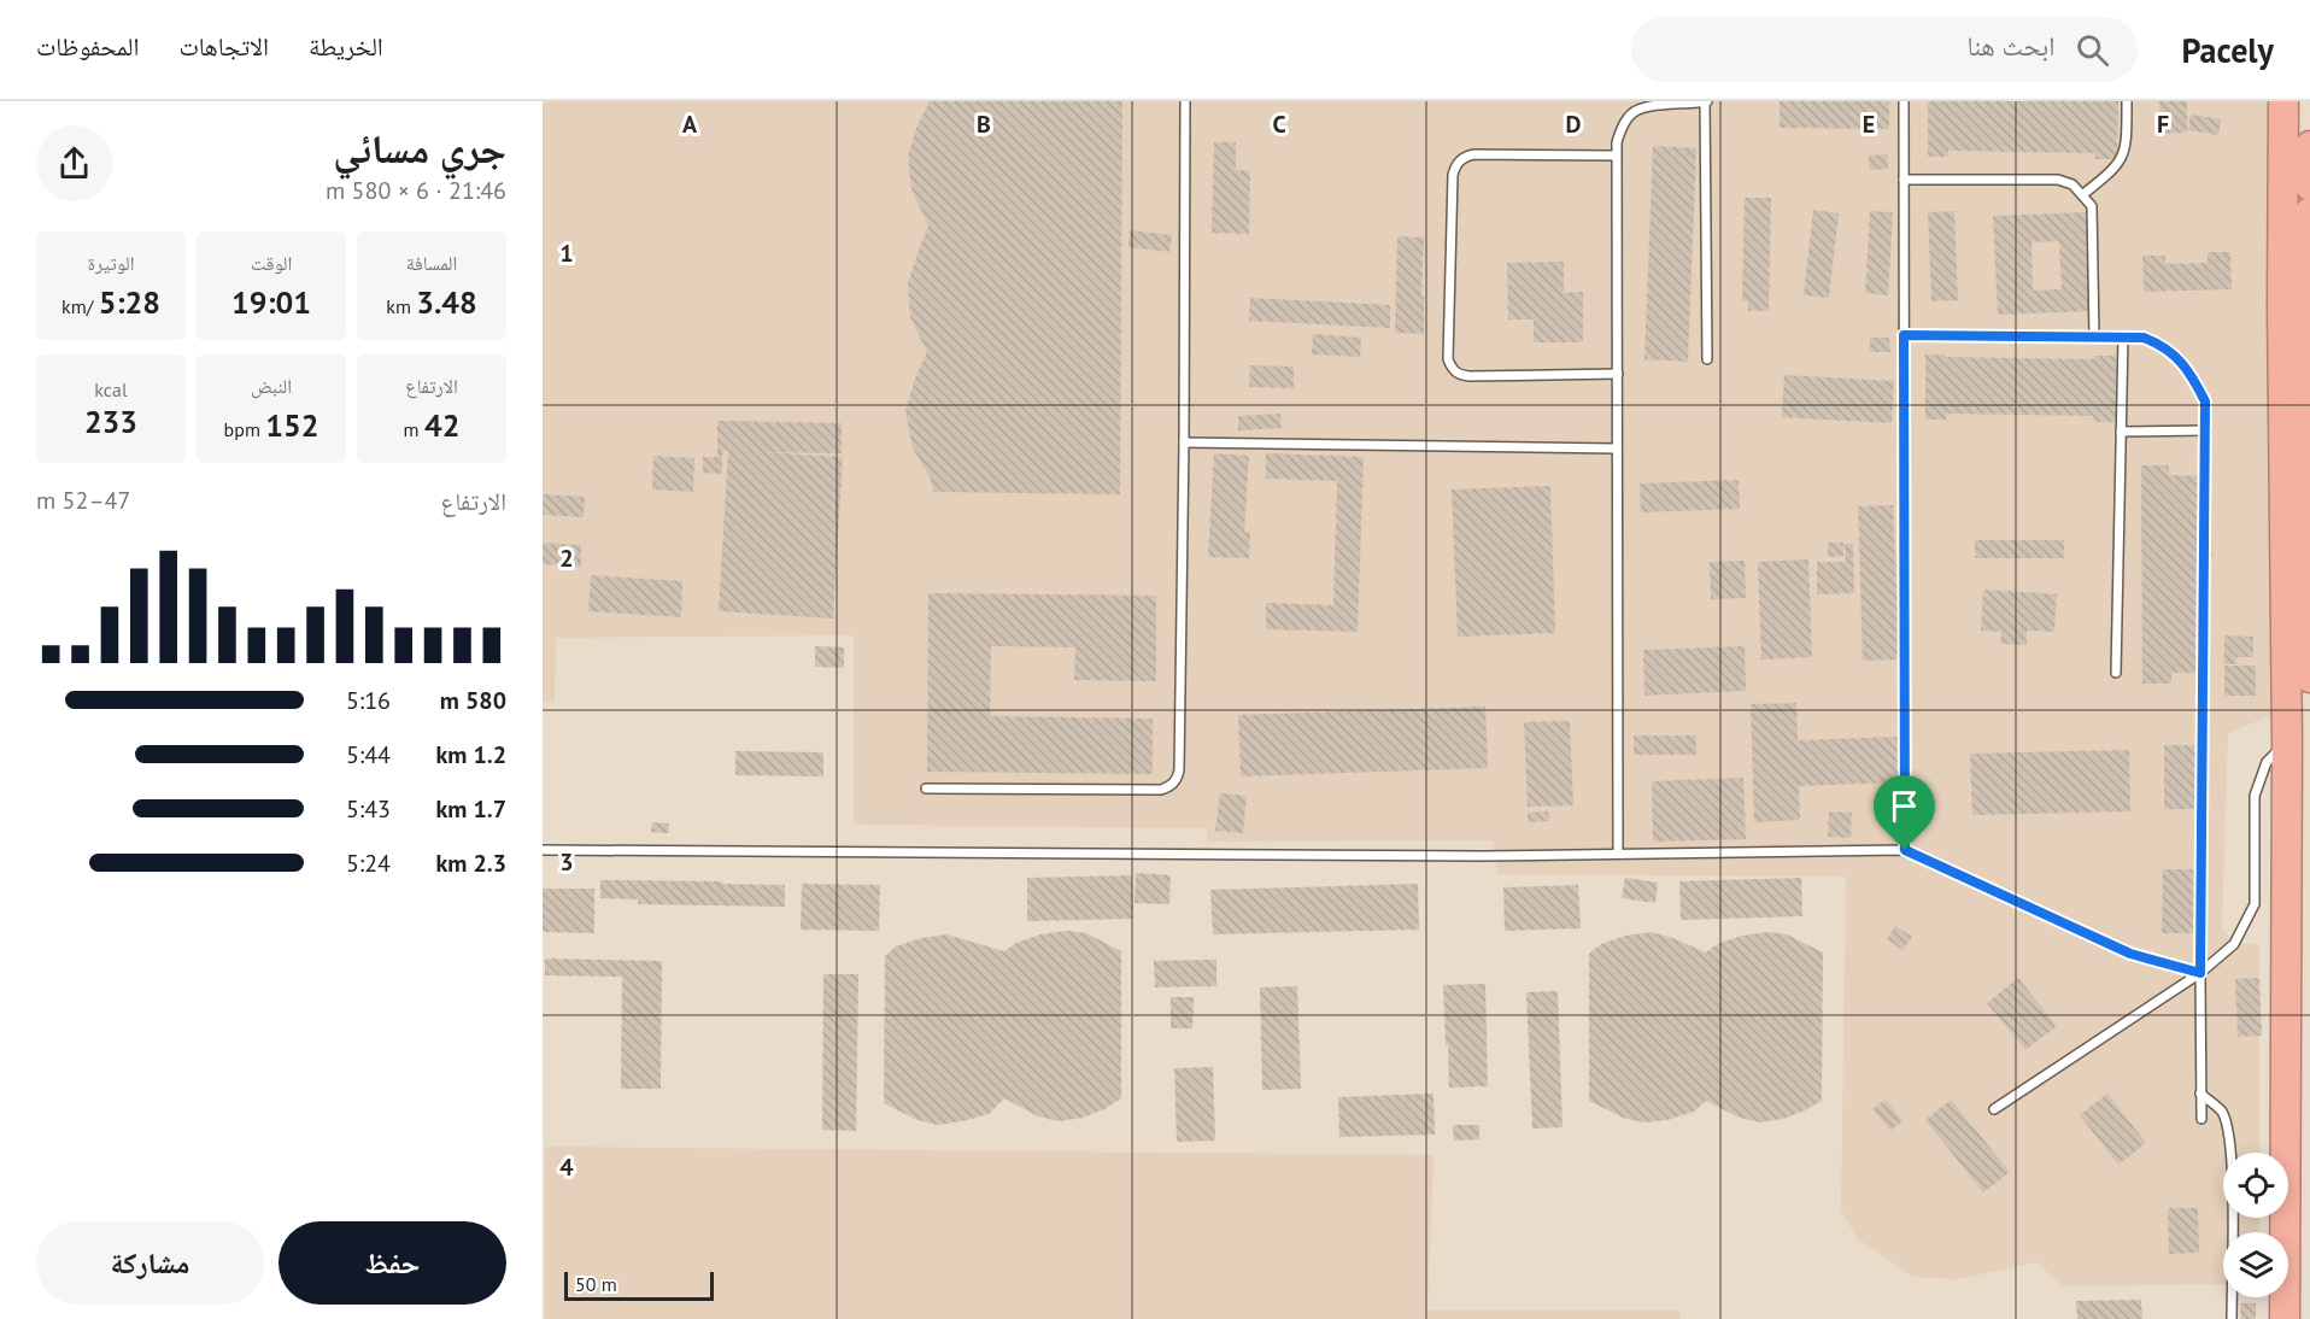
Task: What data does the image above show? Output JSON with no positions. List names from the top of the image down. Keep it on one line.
{"scale_bar":"50 m","page":{"header":"Pacely","search":"ابحث هنا","nav":["الخريطة","الاتجاهات","المحفوظات"],"heading":["جري مسائي","21:46 · 6 × 580 m"],"stats":[["المسافة","3.48 km"],["الوقت","19:01"],["الوتيرة","5:28 /km"],["الارتفاع","42 m"],["النبض","152 bpm"],["kcal","233"]],"chart":["الارتفاع","47–52 m"],"list":[{"name":"580 m","note":"5:16"},{"name":"1.2 km","note":"5:44"},{"name":"1.7 km","note":"5:43"},{"name":"2.3 km","note":"5:24"}],"buttons":["حفظ","مشاركة"],"scale":"50 m"},"grid":{"columns":["A","B","C","D","E","F"],"rows":["1","2","3","4"]}}
